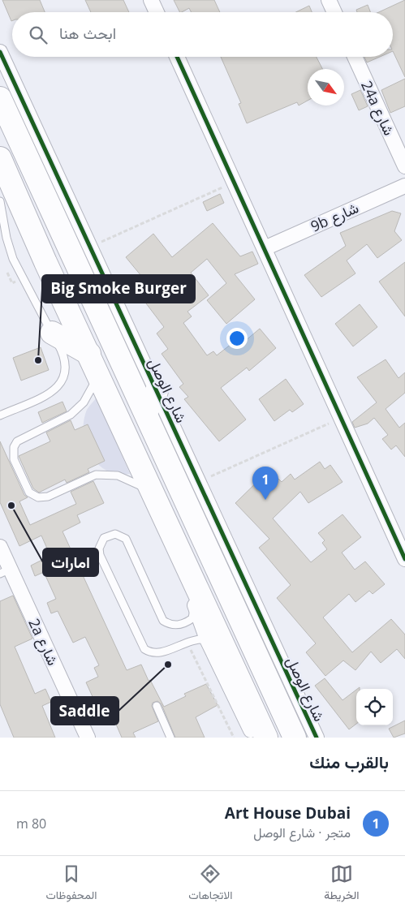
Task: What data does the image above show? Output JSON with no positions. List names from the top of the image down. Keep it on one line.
{"streets":{"main road":["شارع الوصل"],"street":["24a شارع","9b شارع","2a شارع"]},"places":["Big Smoke Burger","امارات","Saddle"],"north":"bottom right","page":{"search":"ابحث هنا","pins":"1","heading":"بالقرب منك","list":[{"mark":"1","name":"Art House Dubai","note":"متجر · شارع الوصل","value":"80 m"}],"nav":["الخريطة","الاتجاهات","المحفوظات"]}}
